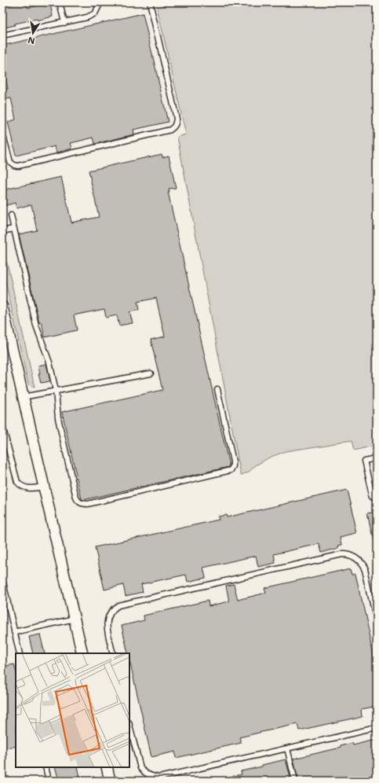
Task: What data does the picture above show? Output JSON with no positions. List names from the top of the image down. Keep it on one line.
{"north":"bottom"}
